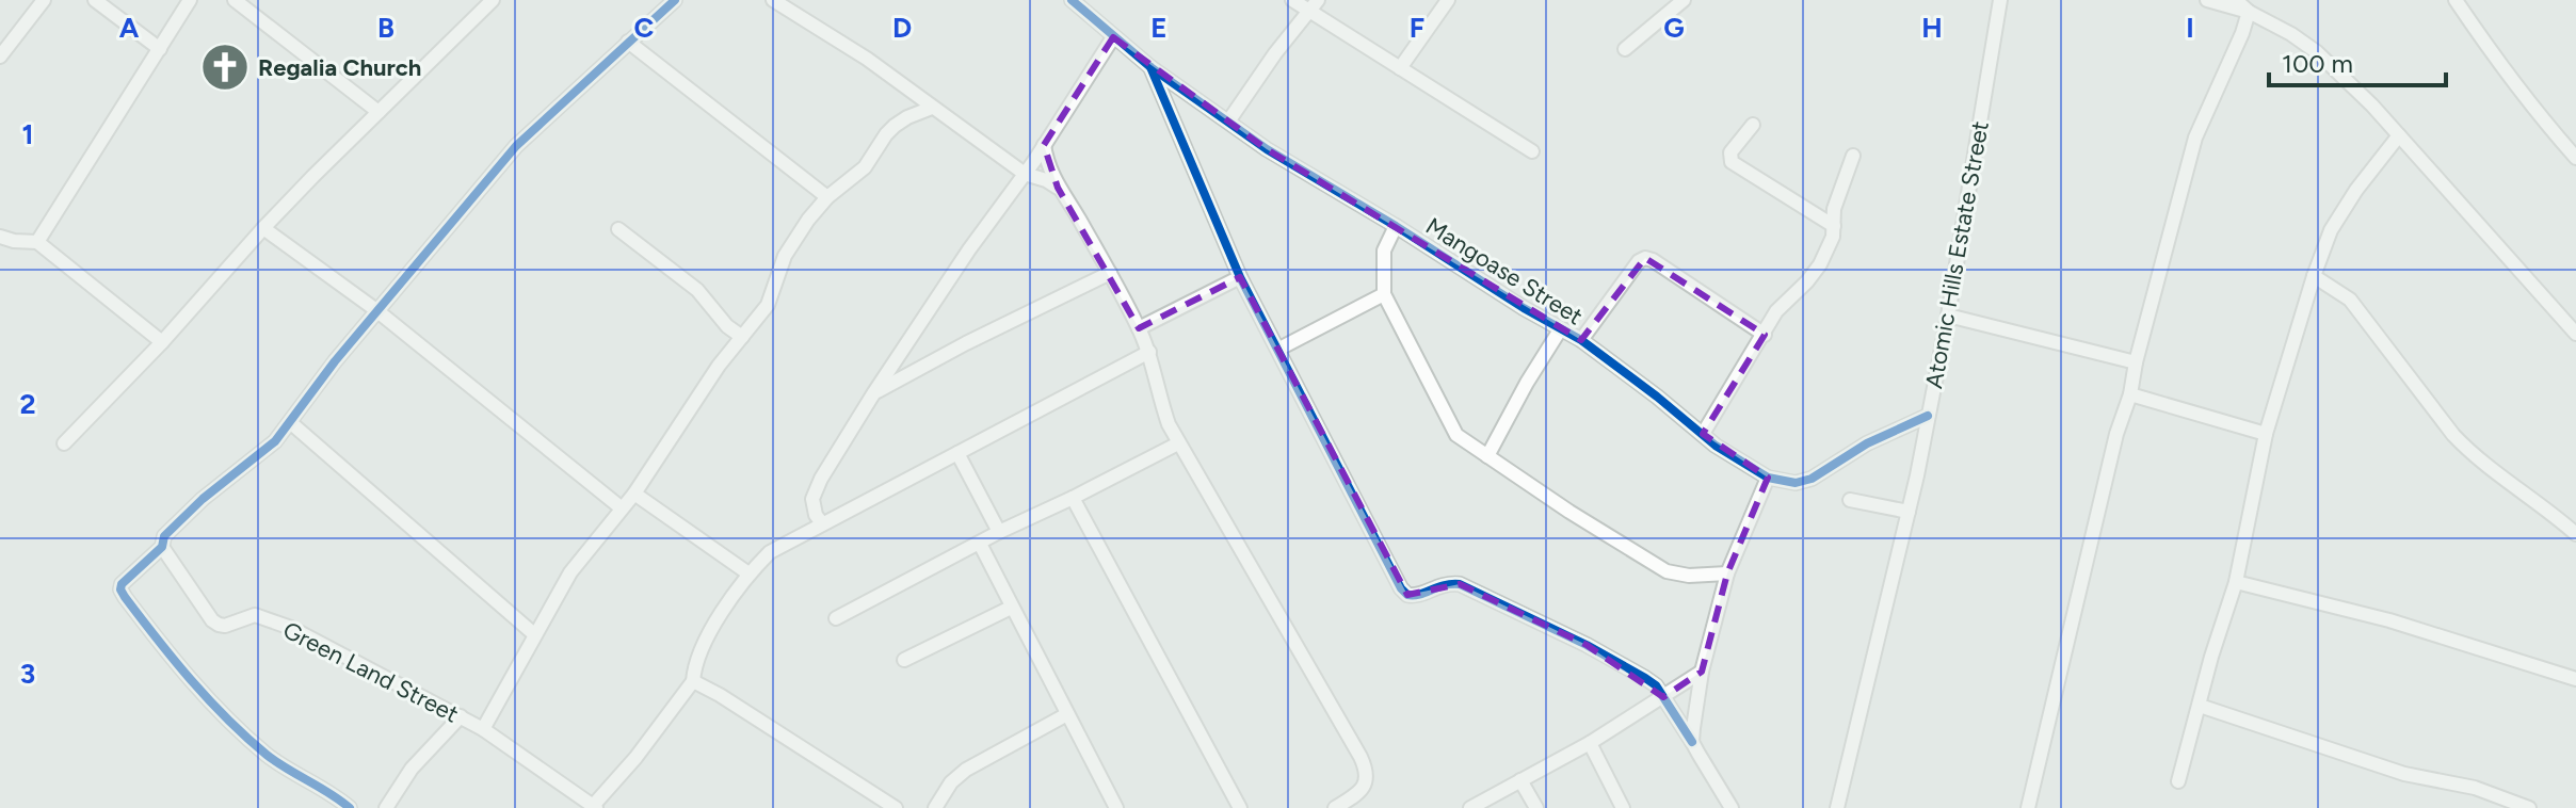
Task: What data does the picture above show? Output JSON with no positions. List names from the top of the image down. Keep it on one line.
{"streets":{"street":["Atomic Hills Estate Street","Mangoase Street","Green Land Street"]},"crossings":[["Atomic Hills Estate Street","Mangoase Street"]],"places":{"church":["Regalia Church"]},"scale_bar":"100 m","grid":{"columns":["A","B","C","D","E","F","G","H","I"],"rows":["1","2","3"]}}
